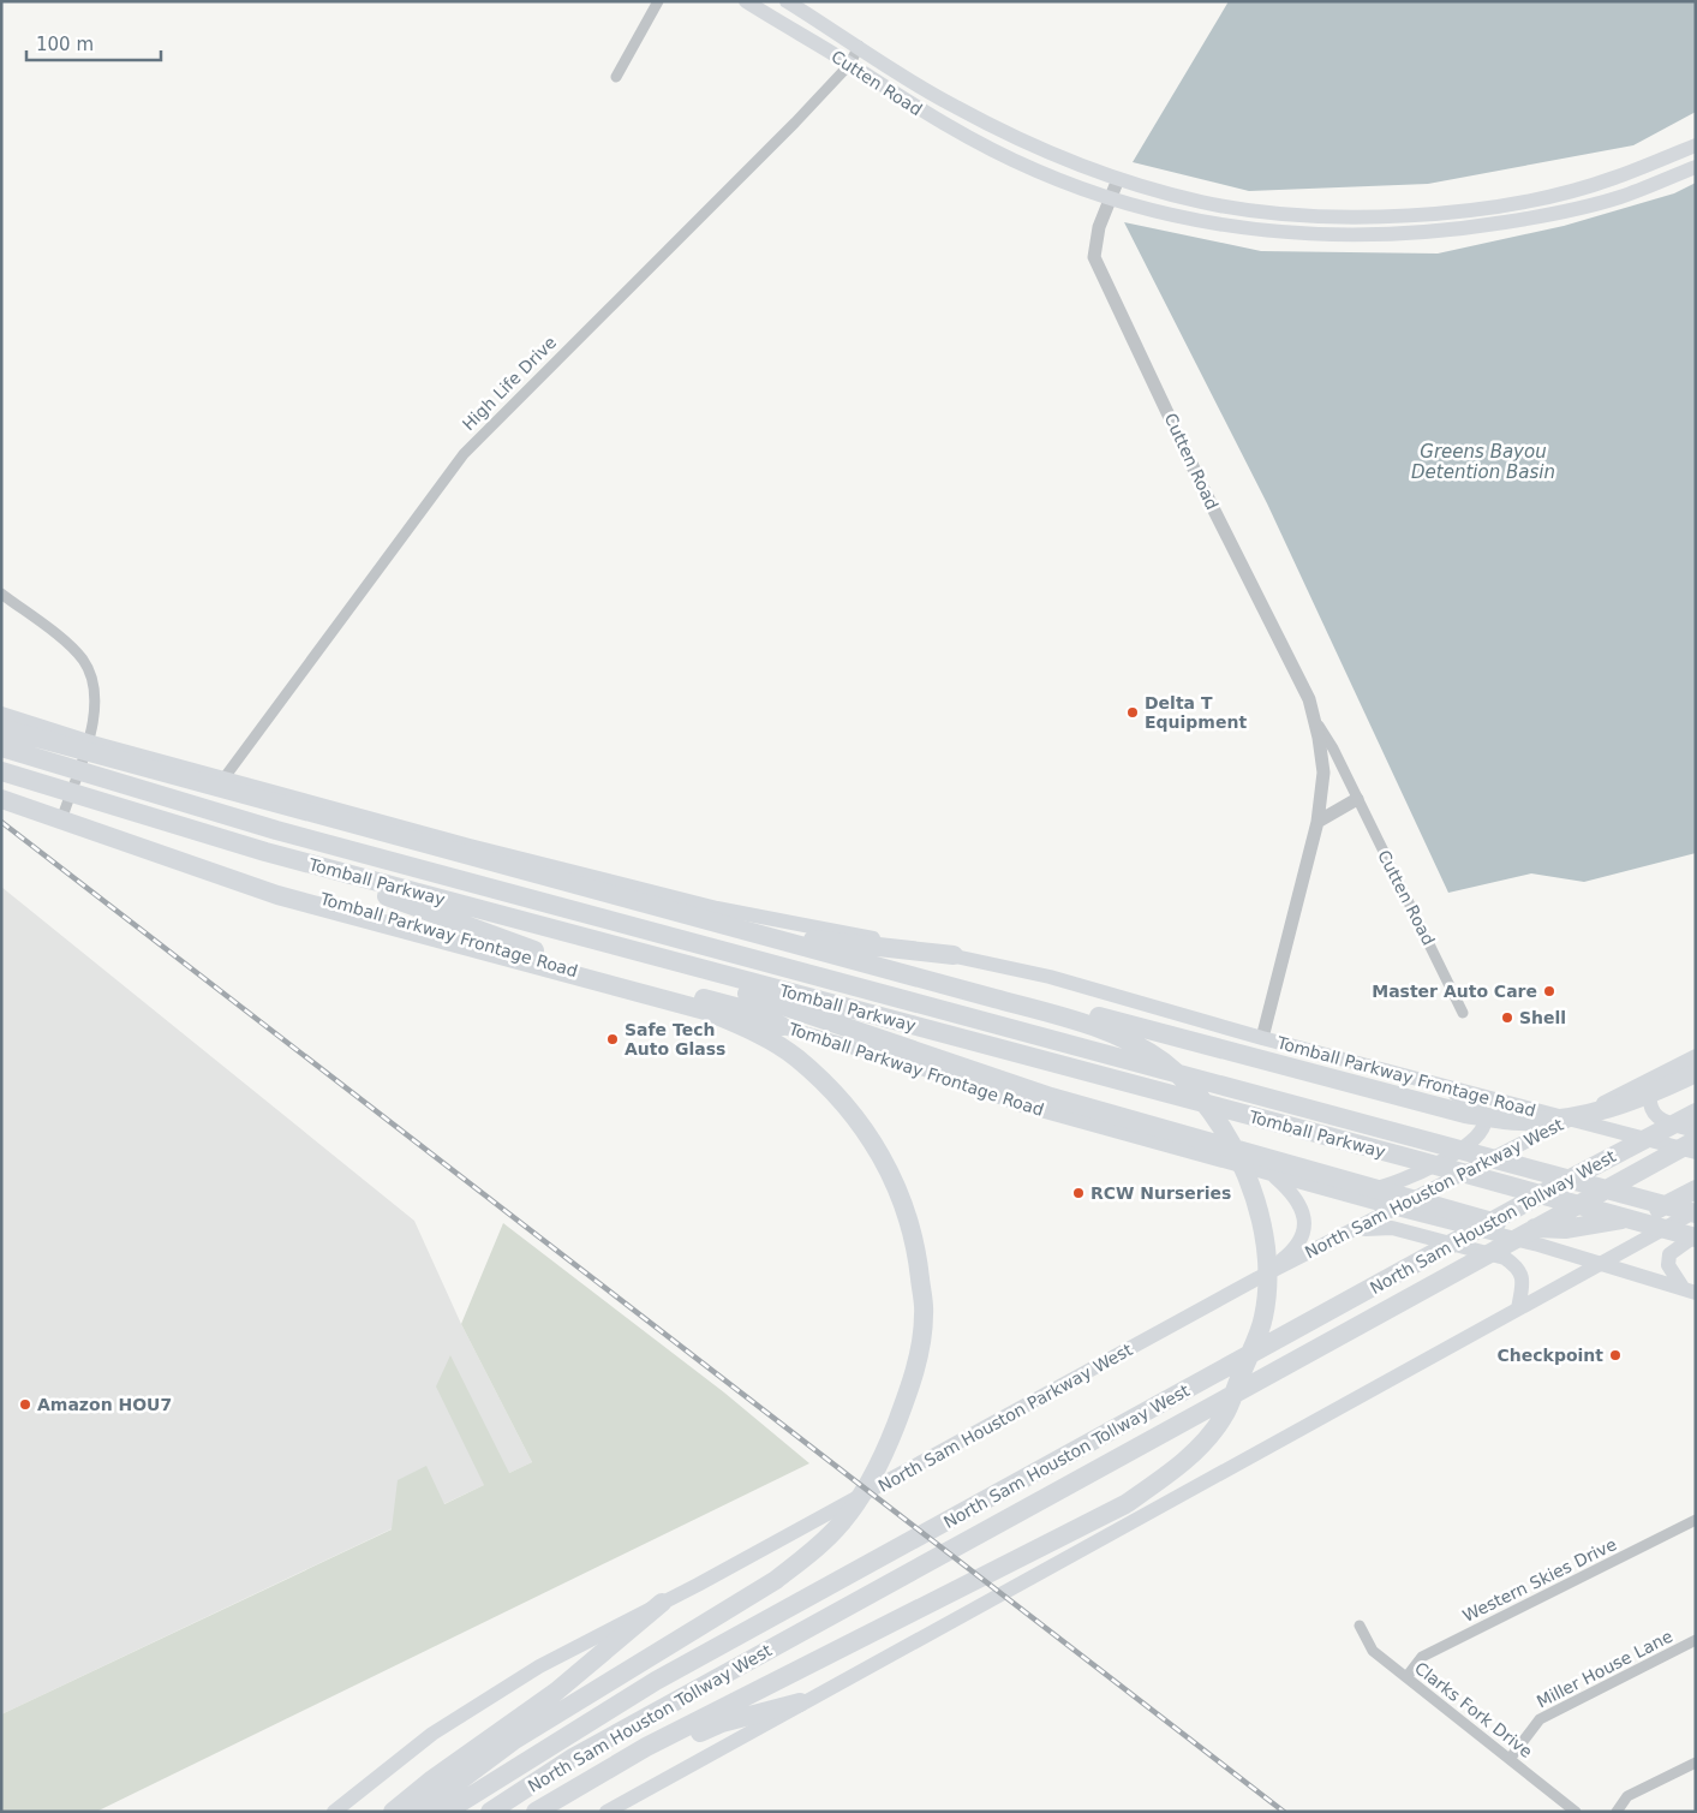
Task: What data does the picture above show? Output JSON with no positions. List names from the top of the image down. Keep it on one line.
{"streets":{"highway":["Tomball Parkway","North Sam Houston Tollway West"],"main road":["Cutten Road","Tomball Parkway Frontage Road","North Sam Houston Parkway West"],"street":["High Life Drive","Western Skies Drive","Miller House Lane","Clarks Fork Drive"]},"crossings":[["Cutten Road","High Life Drive"],["Cutten Road","Tomball Parkway Frontage Road"],["High Life Drive","Tomball Parkway Frontage Road"],["Tomball Parkway Frontage Road","North Sam Houston Parkway West"],["Western Skies Drive","Clarks Fork Drive"],["Miller House Lane","Clarks Fork Drive"]],"water":["Greens Bayou Detention Basin"],"places":["Delta T Equipment","Master Auto Care","Shell","Safe Tech Auto Glass","RCW Nurseries","Checkpoint","Amazon HOU7"],"scale_bar":"100 m"}
